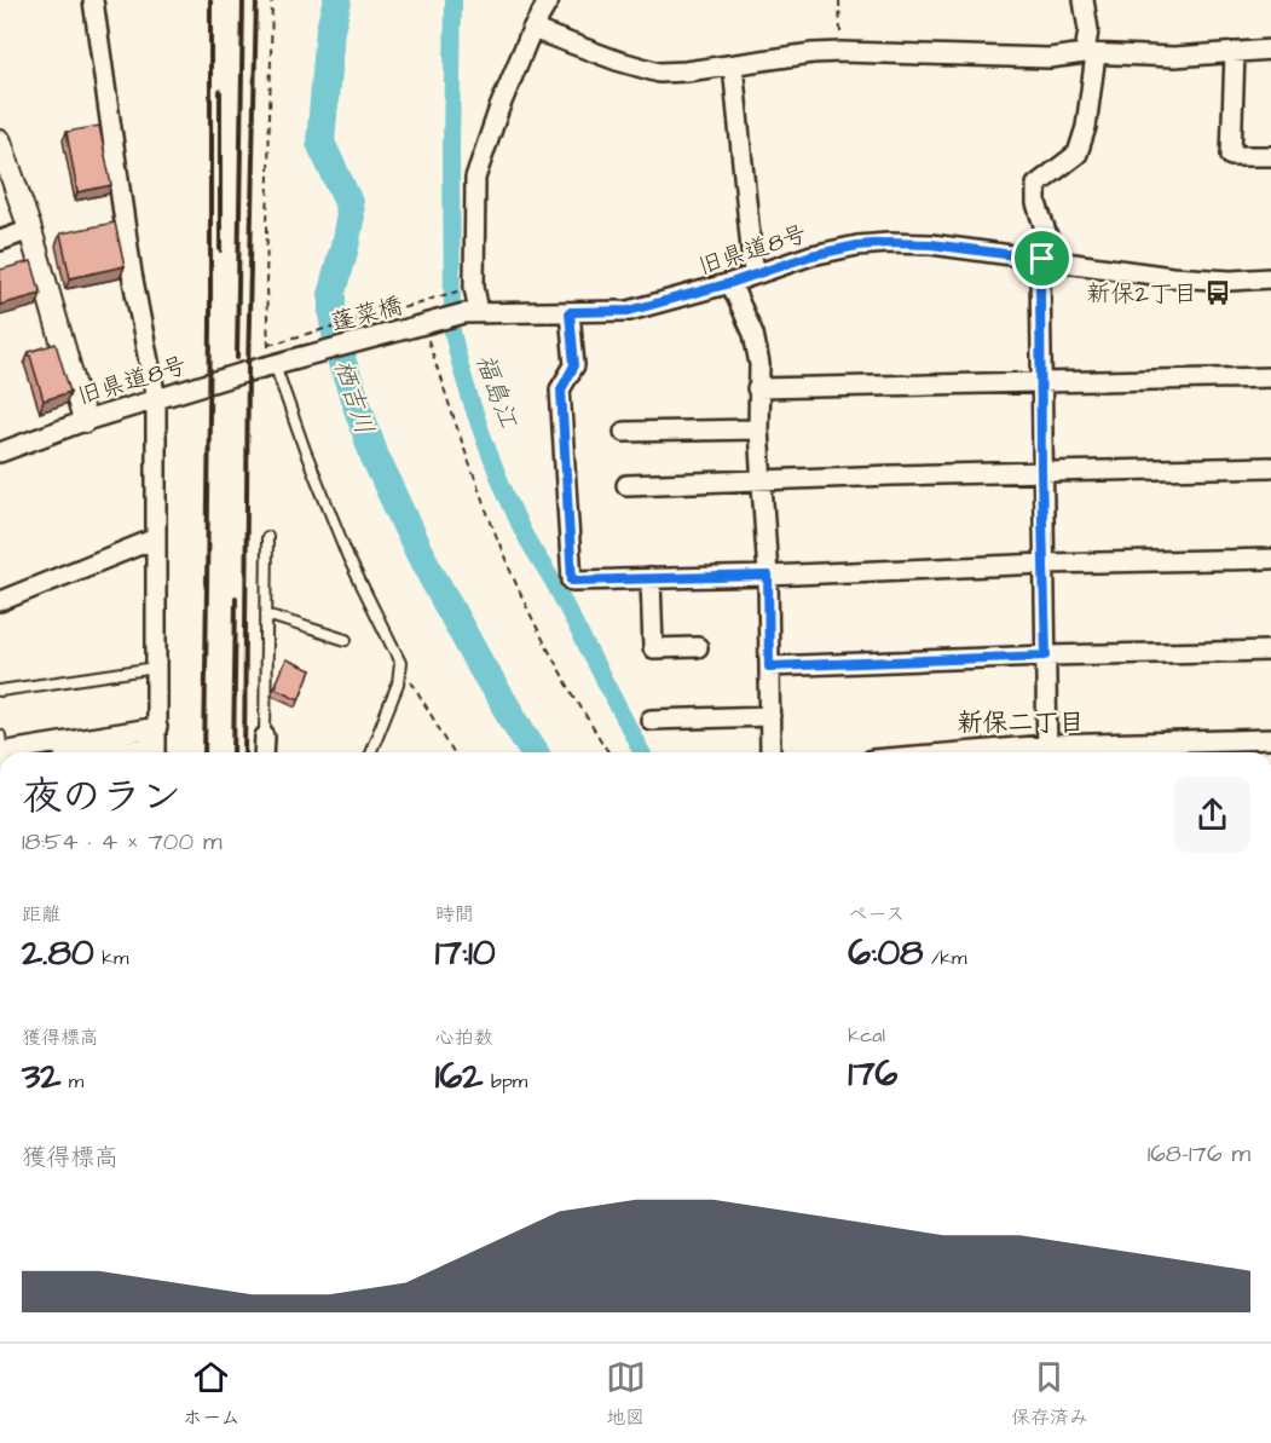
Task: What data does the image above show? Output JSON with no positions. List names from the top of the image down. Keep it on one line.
{"streets":{"street":["旧県道8号","蓬菜橋"]},"crossings":[["旧県道8号","蓬菜橋"]],"districts":["新保二丁目"],"water":["福島江","栖吉川"],"places":{"bus stop":["新保2丁目"]},"page":{"heading":["夜のラン","18:54 · 4 × 700 m"],"stats":[["距離","2.80 km"],["時間","17:10"],["ペース","6:08 /km"],["獲得標高","32 m"],["心拍数","162 bpm"],["kcal","176"]],"chart":["獲得標高","168–176 m"],"tabs":["ホーム","地図","保存済み"]}}
